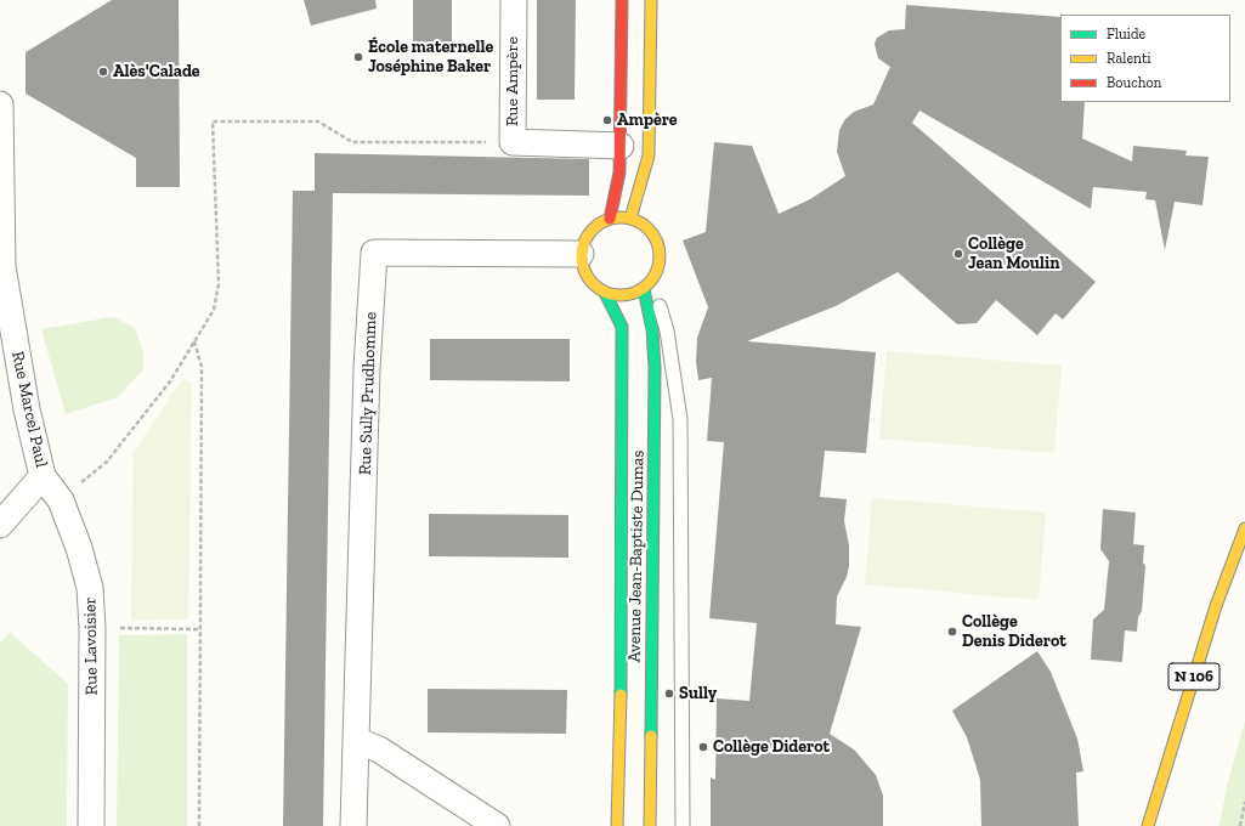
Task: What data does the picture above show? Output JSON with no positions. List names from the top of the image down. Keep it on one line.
{"streets":{"street":["Rue Ampère","Rue Sully Prudhomme","Rue Marcel Paul","Avenue Jean-Baptiste Dumas","Rue Lavoisier","N 106"]},"crossings":[["Rue Sully Prudhomme","Avenue Jean-Baptiste Dumas"],["Rue Marcel Paul","Rue Lavoisier"]],"places":["École maternelle Joséphine Baker","Alès'Calade","Ampère","Collège Jean Moulin","Collège Denis Diderot","Sully","Collège Diderot"],"legend":["Fluide","Ralenti","Bouchon"]}
